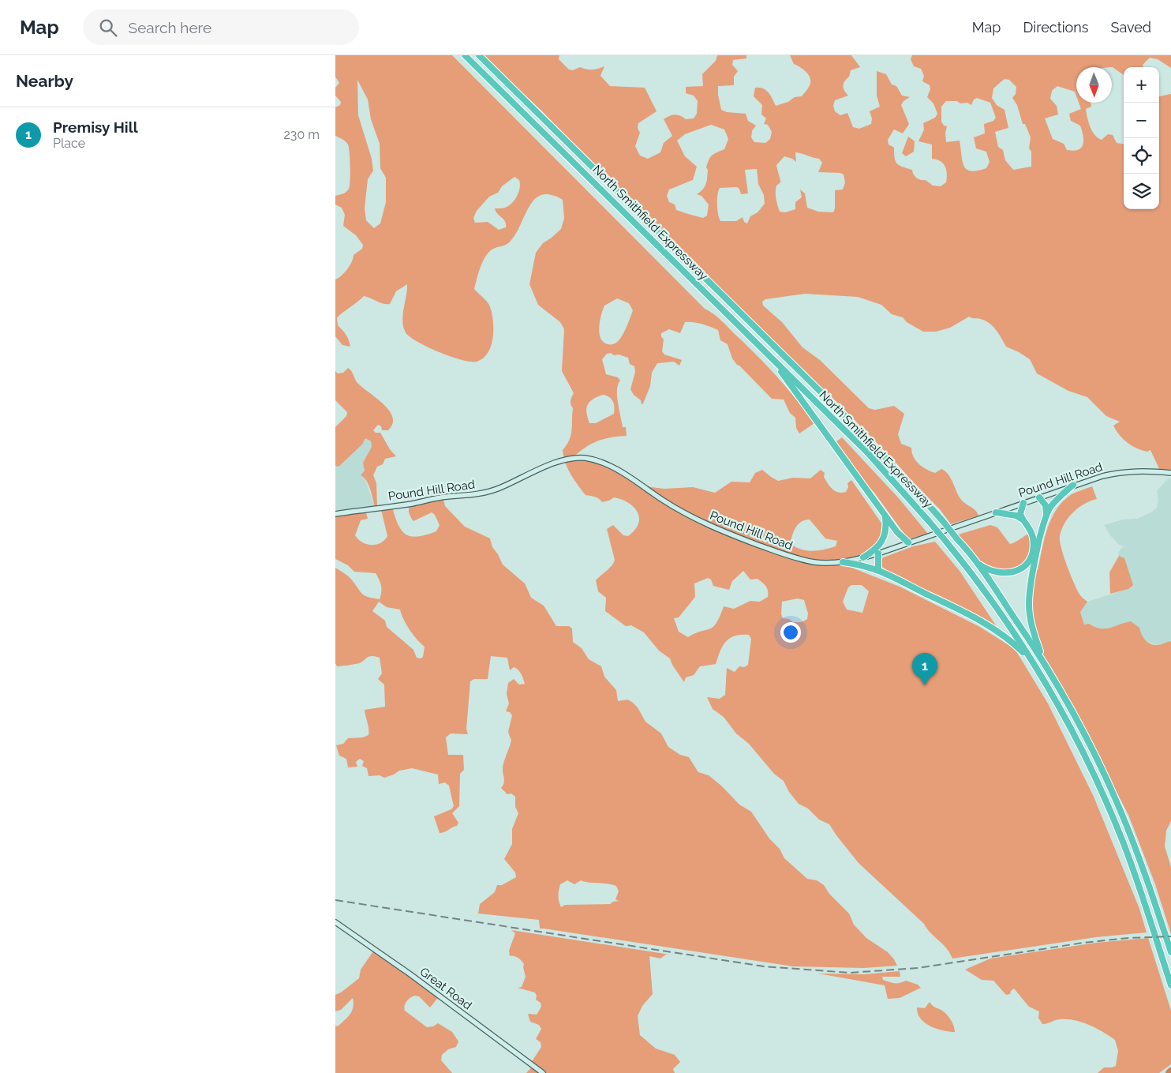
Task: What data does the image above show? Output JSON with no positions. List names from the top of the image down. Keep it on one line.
{"streets":{"highway":["North Smithfield Expressway"],"street":["Pound Hill Road","Great Road"]},"north":"bottom","page":{"header":"Map","search":"Search here","nav":["Map","Directions","Saved"],"heading":"Nearby","map_buttons":["+","−"],"list":[{"mark":"1","name":"Premisy Hill","note":"Place","value":"230 m"}],"pins":"1"}}
